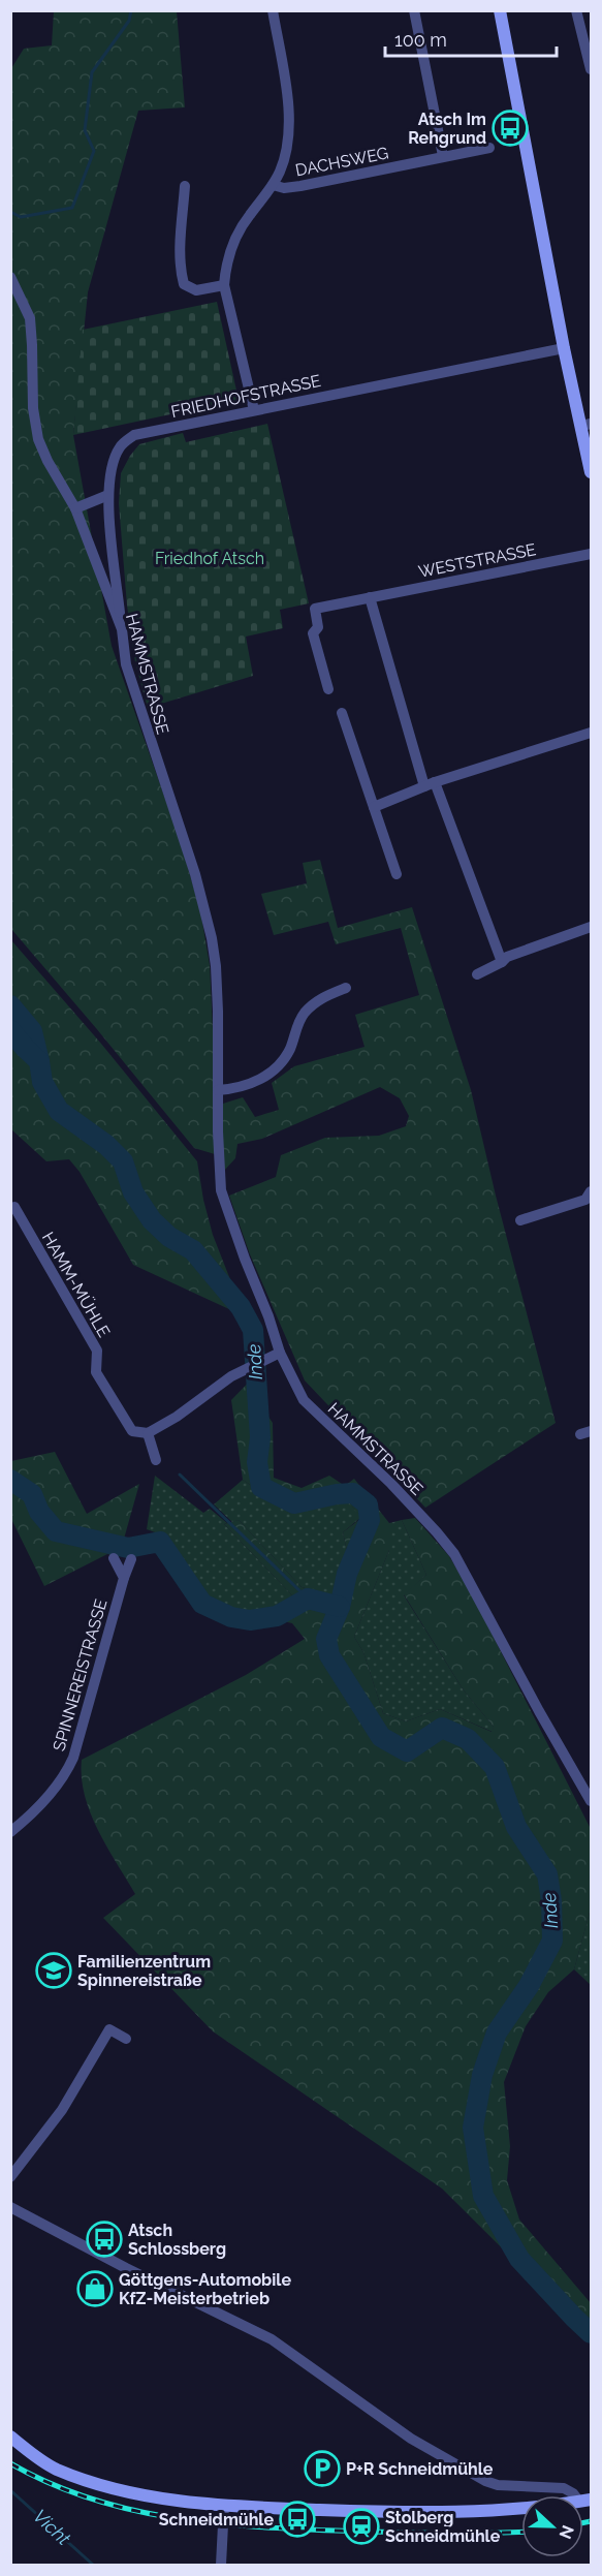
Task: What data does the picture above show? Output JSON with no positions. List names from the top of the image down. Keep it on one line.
{"streets":{"street":["DACHSWEG","FRIEDHOFSTRASSE","WESTSTRASSE","HAMMSTRASSE","HAMM-MÜHLE","SPINNEREISTRASSE"]},"crossings":[["FRIEDHOFSTRASSE","HAMMSTRASSE"]],"water":["Inde","Vicht"],"parks":["Friedhof Atsch"],"places":{"bus stop":["Atsch Im Rehgrund","Atsch Schlossberg","Schneidmühle"],"school or university":["Familienzentrum Spinnereistraße"],"shop":["Göttgens-Automobile KfZ-Meisterbetrieb"],"parking":["P+R Schneidmühle"],"station":["Stolberg Schneidmühle"]},"scale_bar":"100 m","north":"right"}
